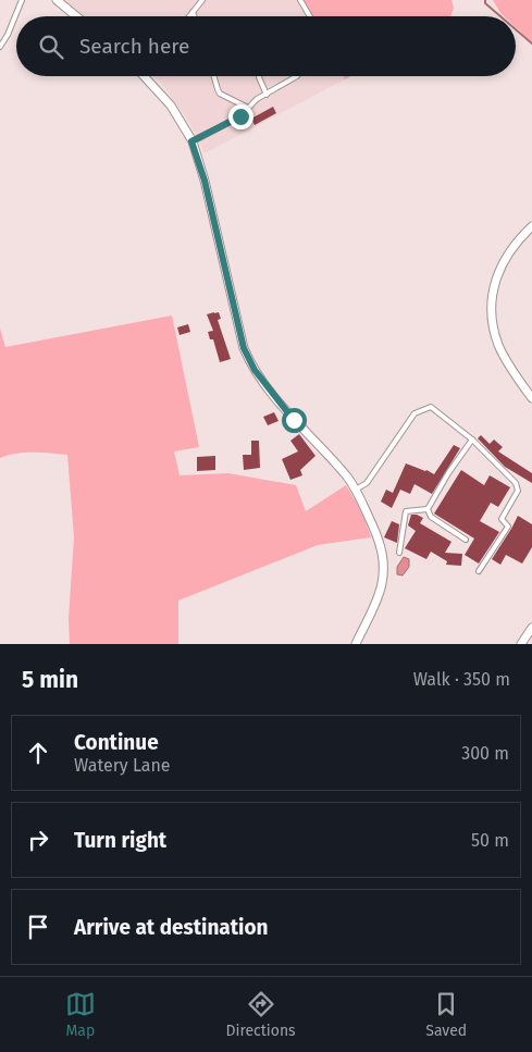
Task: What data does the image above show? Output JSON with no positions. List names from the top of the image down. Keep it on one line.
{"page":{"search":"Search here","heading":["5 min","Walk · 350 m"],"list":[["Continue","Watery Lane","300 m"],["Turn right","50 m"],"Arrive at destination"],"nav":["Map","Directions","Saved"]}}
